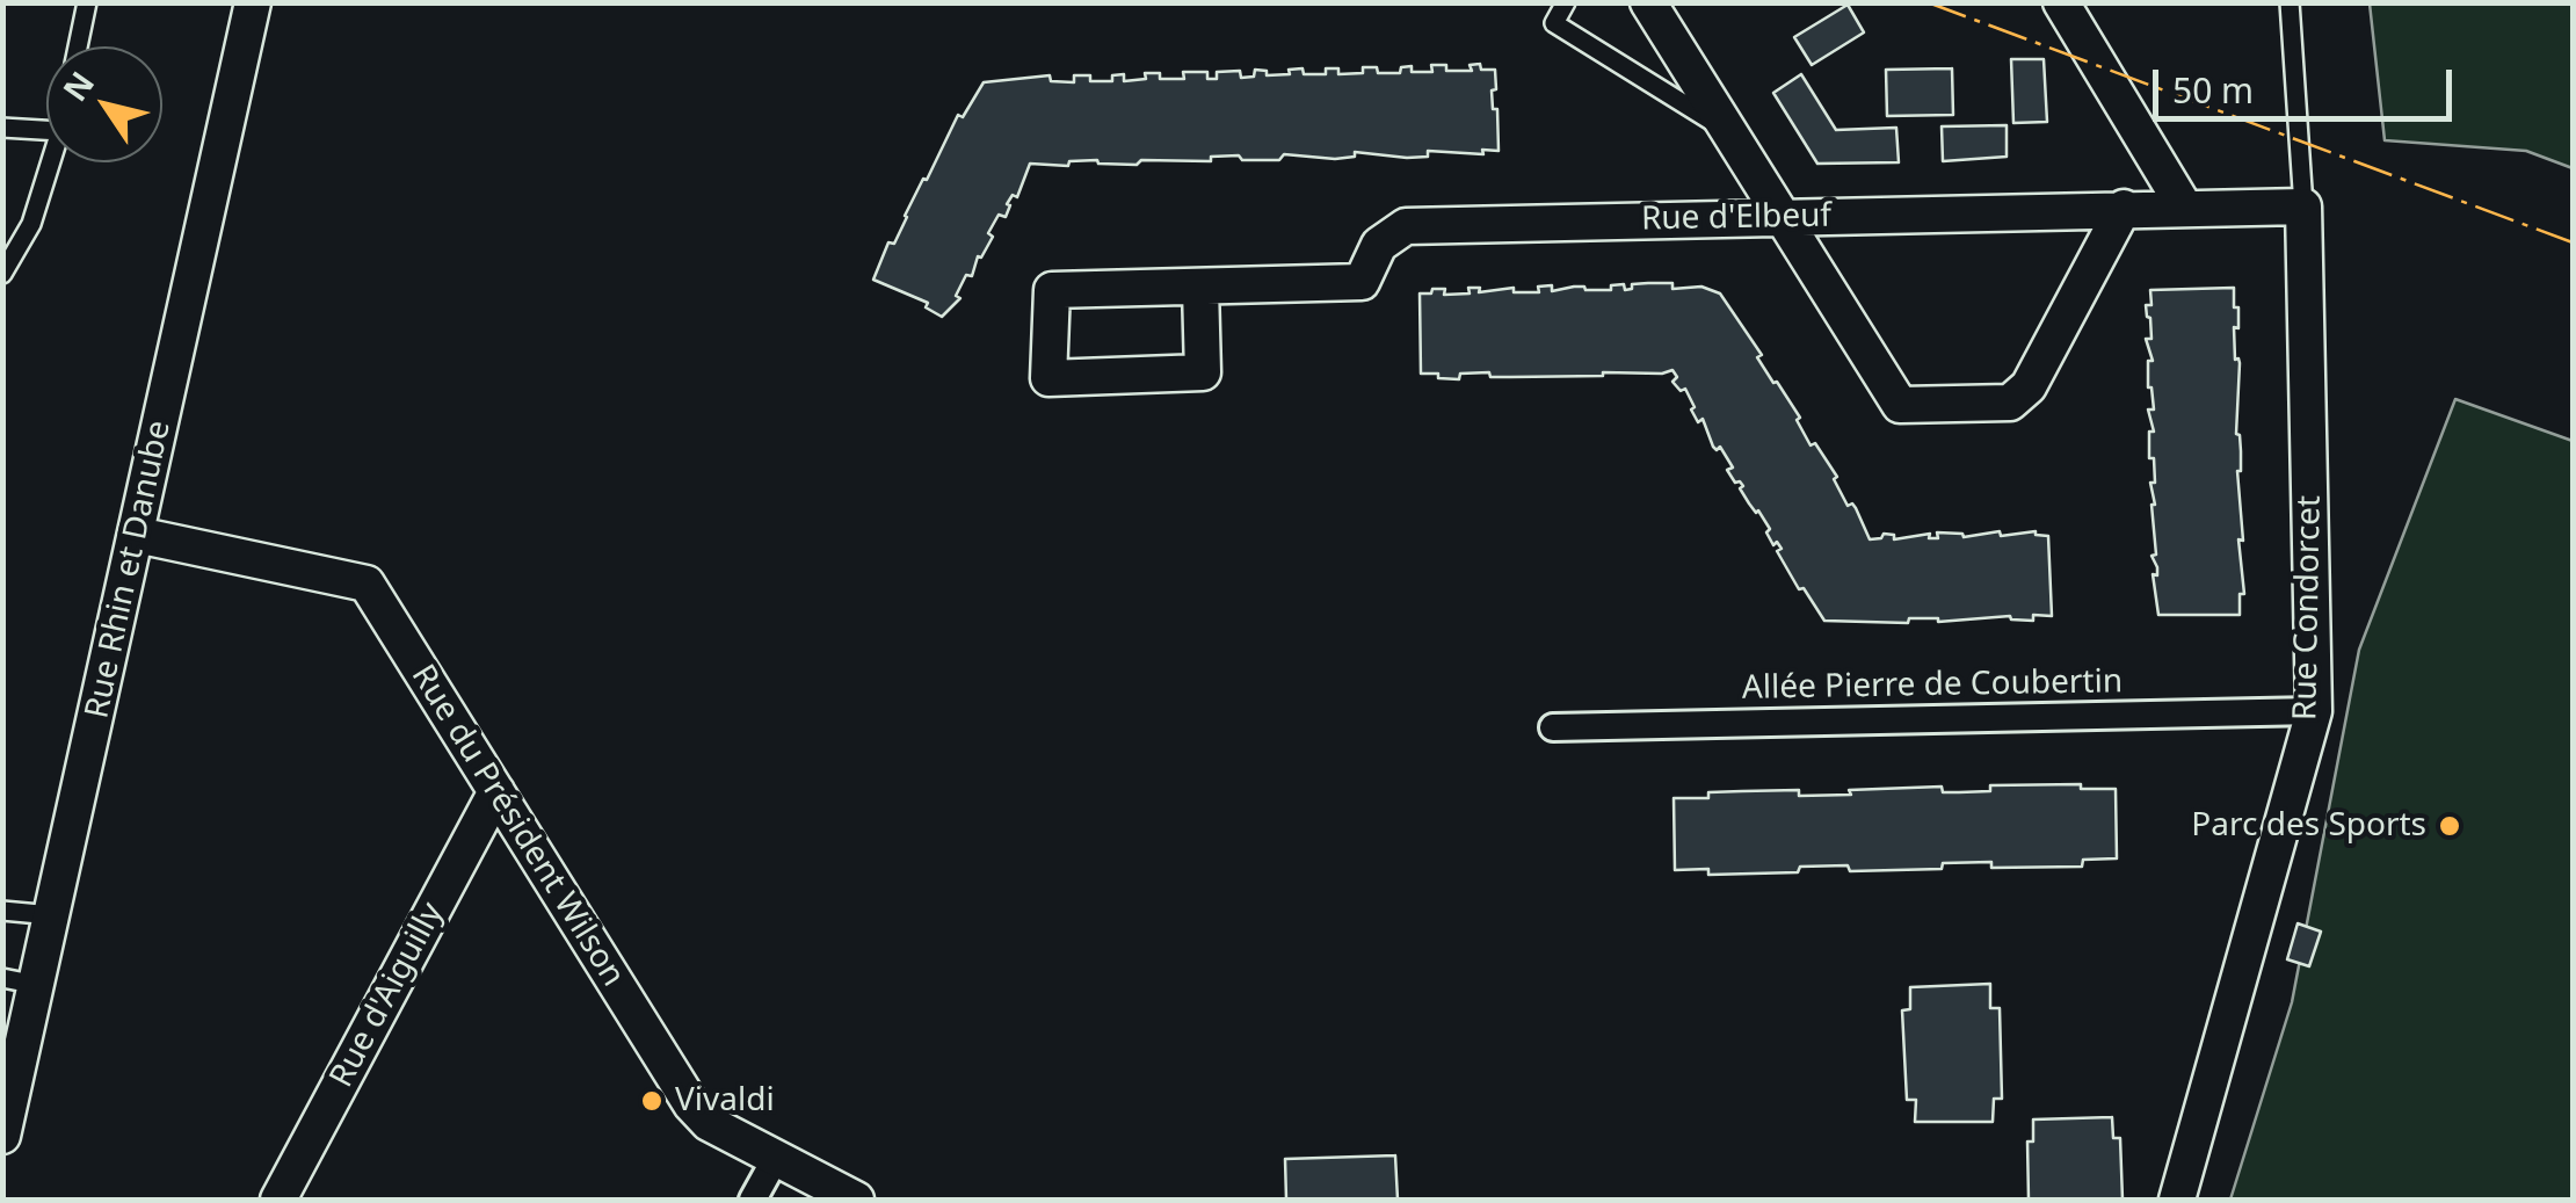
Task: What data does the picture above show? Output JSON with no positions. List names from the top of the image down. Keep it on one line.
{"streets":{"street":["Rue d'Elbeuf","Rue Rhin et Danube","Rue Condorcet","Allée Pierre de Coubertin","Rue du Président Wilson","Rue d'Aiguilly"]},"crossings":[["Rue d'Elbeuf","Rue Condorcet"],["Rue Rhin et Danube","Rue du Président Wilson"],["Rue Condorcet","Allée Pierre de Coubertin"],["Rue du Président Wilson","Rue d'Aiguilly"]],"places":["Parc des Sports","Vivaldi"],"scale_bar":"50 m","north":"top left"}
